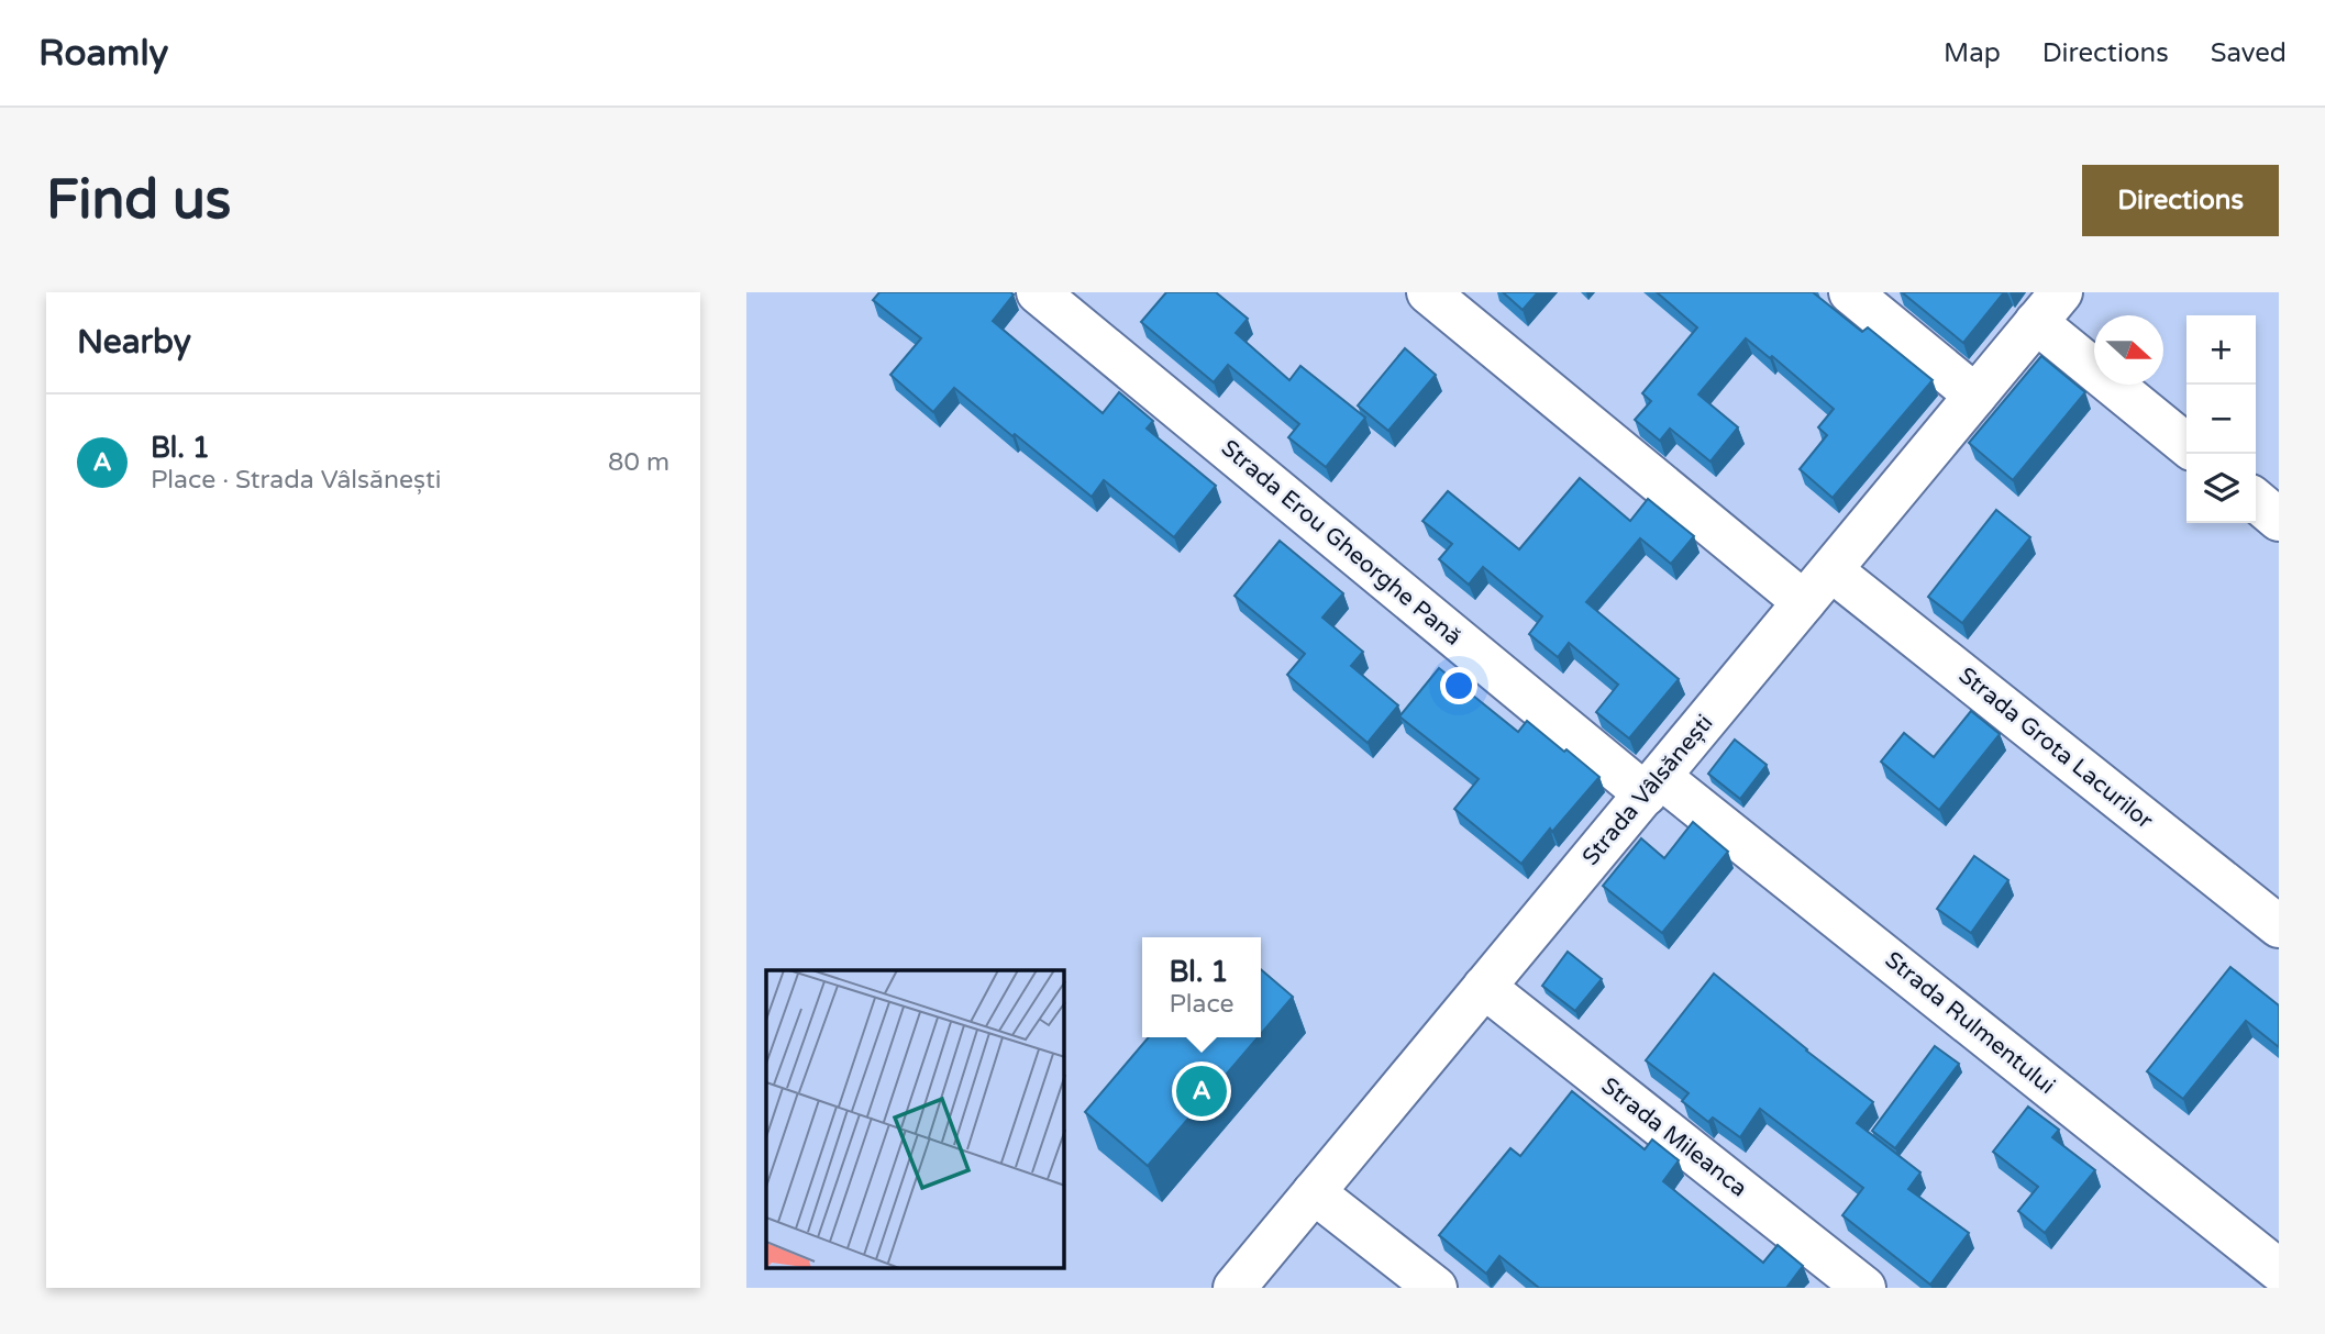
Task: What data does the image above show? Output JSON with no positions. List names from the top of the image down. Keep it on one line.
{"streets":{"street":["Strada Erou Gheorghe Pană","Strada Grota Lacurilor","Strada Vâlsănești","Strada Rulmentului","Strada Mileanca"]},"crossings":[["Strada Erou Gheorghe Pană","Strada Vâlsănești"],["Strada Erou Gheorghe Pană","Strada Rulmentului"],["Strada Grota Lacurilor","Strada Vâlsănești"],["Strada Vâlsănești","Strada Rulmentului"],["Strada Vâlsănești","Strada Mileanca"]],"north":"right","page":{"header":"Roamly","nav":["Map","Directions","Saved"],"buttons":"Directions","title":"Find us","heading":"Nearby","map_buttons":["+","−"],"list":[{"mark":"A","name":"Bl. 1","note":"Place · Strada Vâlsănești","value":"80 m"}],"popup":["Bl. 1","Place"],"pins":"A"}}
